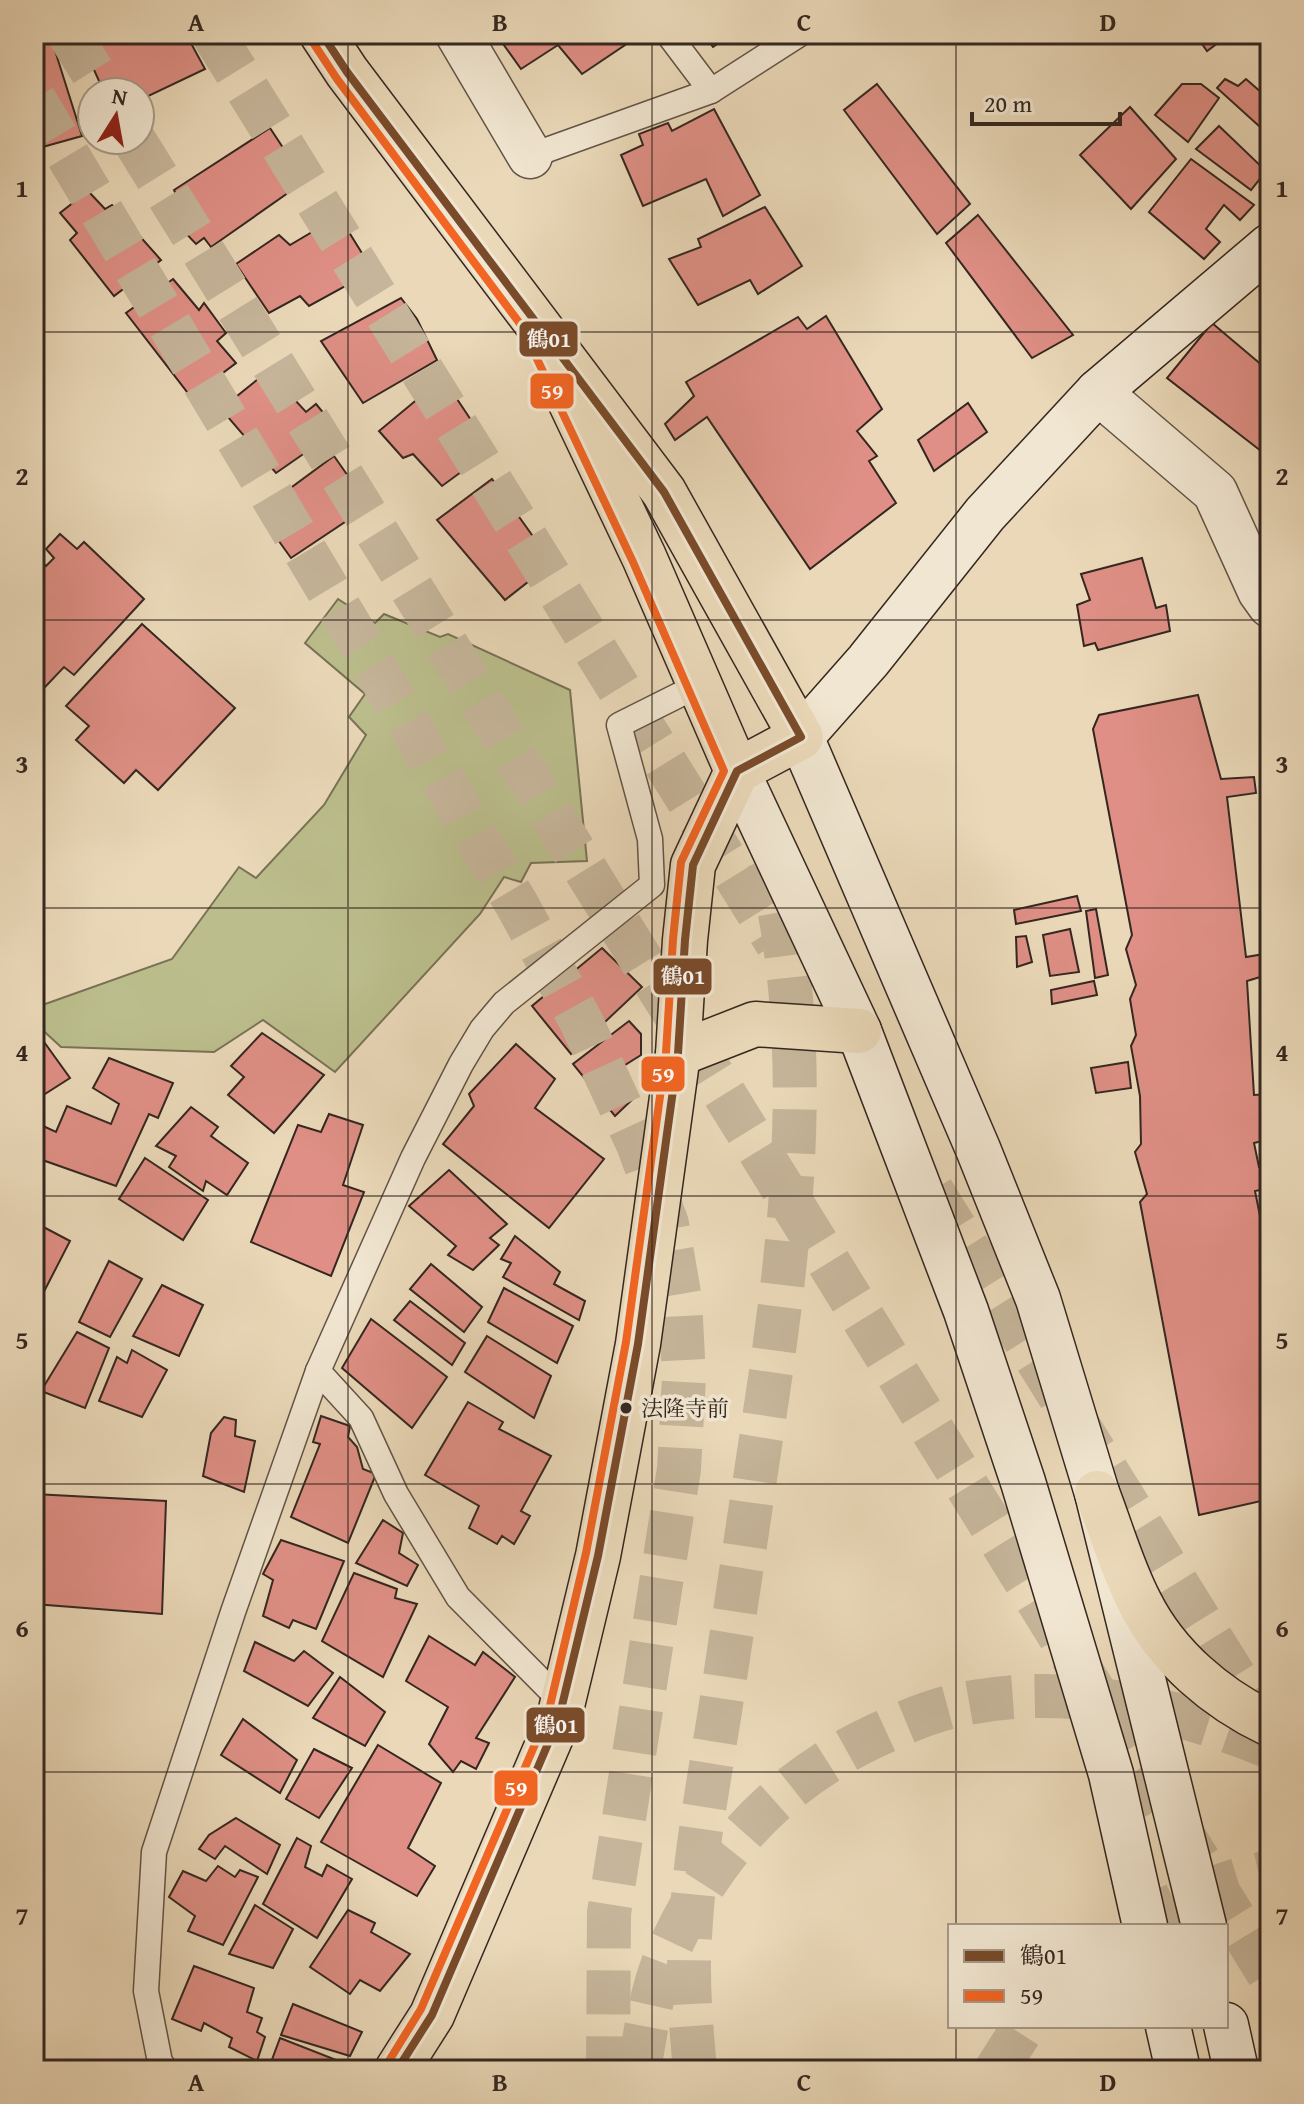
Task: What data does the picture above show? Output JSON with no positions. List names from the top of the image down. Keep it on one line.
{"places":["法隆寺前"],"lines":["transit line 鶴01","transit line 59"],"legend":["鶴01","59"],"scale_bar":"20 m","north":"top","grid":{"columns":["A","B","C","D"],"rows":["1","2","3","4","5","6","7"]}}
